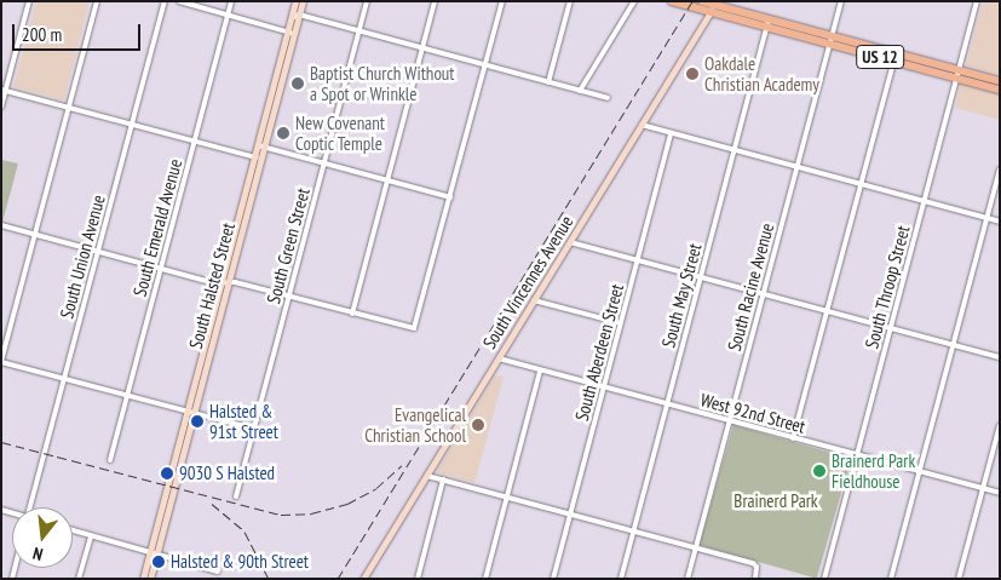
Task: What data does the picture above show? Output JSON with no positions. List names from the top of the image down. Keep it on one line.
{"streets":{"main road":["US 12","South Vincennes Avenue","South Halsted Street"],"street":["South Emerald Avenue","South Green Street","South Union Avenue","South Racine Avenue","South Throop Street","South May Street","South Aberdeen Street","West 92nd Street"]},"crossings":[["US 12","South Vincennes Avenue"],["US 12","South Racine Avenue"],["US 12","South Throop Street"],["US 12","South May Street"],["South Vincennes Avenue","West 92nd Street"],["South Racine Avenue","West 92nd Street"],["South Throop Street","West 92nd Street"],["South May Street","West 92nd Street"],["South Aberdeen Street","West 92nd Street"]],"parks":["Brainerd Park"],"places":["Oakdale Christian Academy","Baptist Church Without a Spot or Wrinkle","New Covenant Coptic Temple","Halsted & 91st Street","Evangelical Christian School","Brainerd Park Fieldhouse","9030 S Halsted","Halsted & 90th Street"],"scale_bar":"200 m","north":"bottom"}
